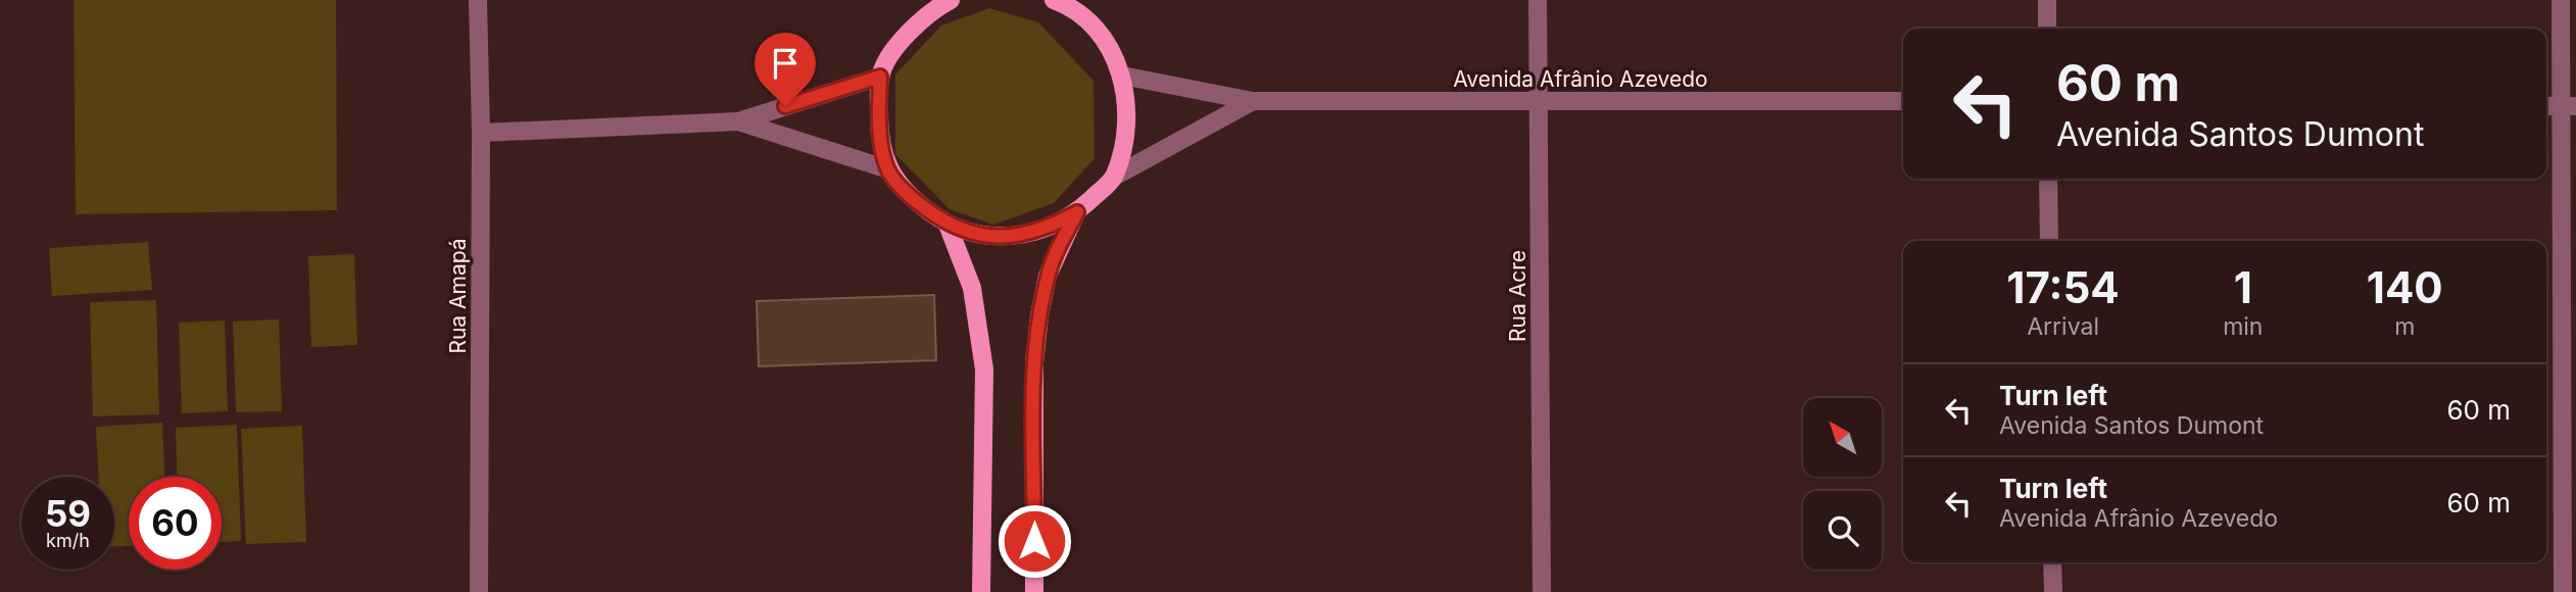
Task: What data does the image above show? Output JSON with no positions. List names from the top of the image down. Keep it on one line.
{"streets":{"street":["Avenida Afrânio Azevedo","Rua Amapá","Rua Acre"]},"crossings":[["Avenida Afrânio Azevedo","Rua Acre"]],"north":"top left","page":{"turn":["60 m","Avenida Santos Dumont"],"eta":["17:54","Arrival","1","min","140","m"],"list":[{"name":"Turn left","note":"Avenida Santos Dumont","value":"60 m"},{"name":"Turn left","note":"Avenida Afrânio Azevedo","value":"60 m"}],"speed":"59 km/h","limit":"60"}}
